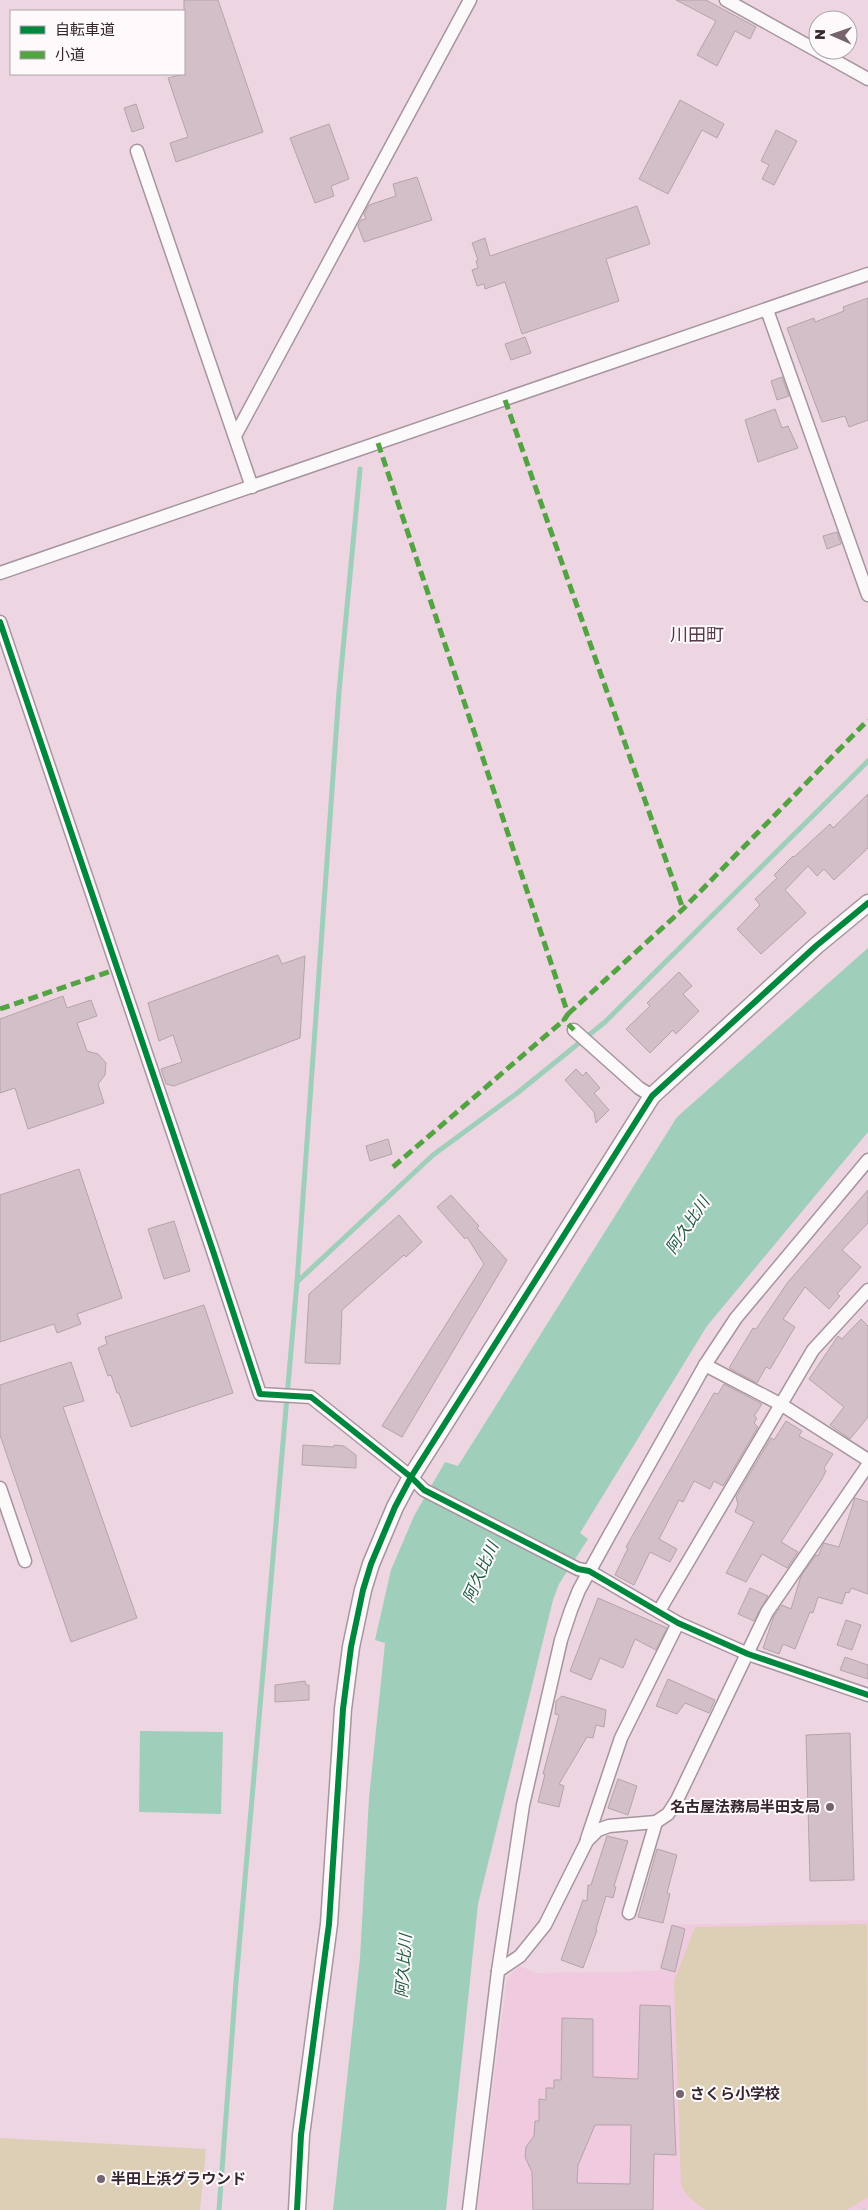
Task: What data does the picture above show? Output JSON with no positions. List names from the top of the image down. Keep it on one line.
{"districts":["川田町"],"water":["阿久比川"],"places":["名古屋法務局半田支局","さくら小学校","半田上浜グラウンド"],"legend":["自転車道","小道"],"north":"left"}
